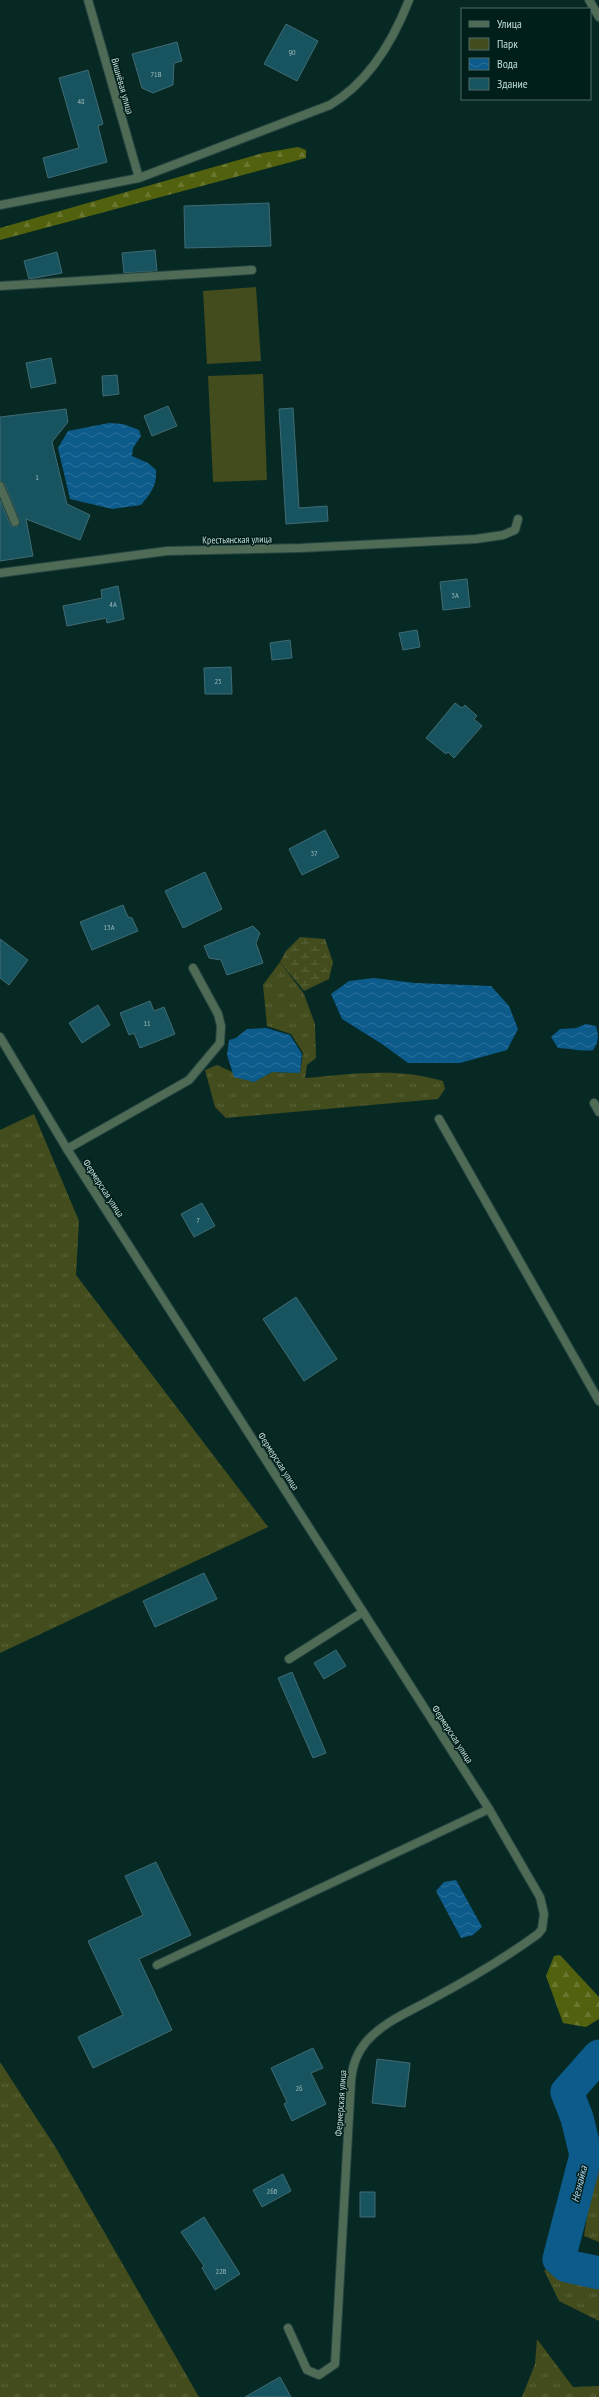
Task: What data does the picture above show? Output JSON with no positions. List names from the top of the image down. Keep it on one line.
{"streets":{"street":["Вишнёвая улица","Крестьянская улица","Фермерская улица"]},"water":["Незнайка"],"house_numbers":["90","71В","48","1","3А","4А","25","37","13А","11","7","26","26Б","22Б"],"legend":["Улица","Парк","Вода","Здание"]}
